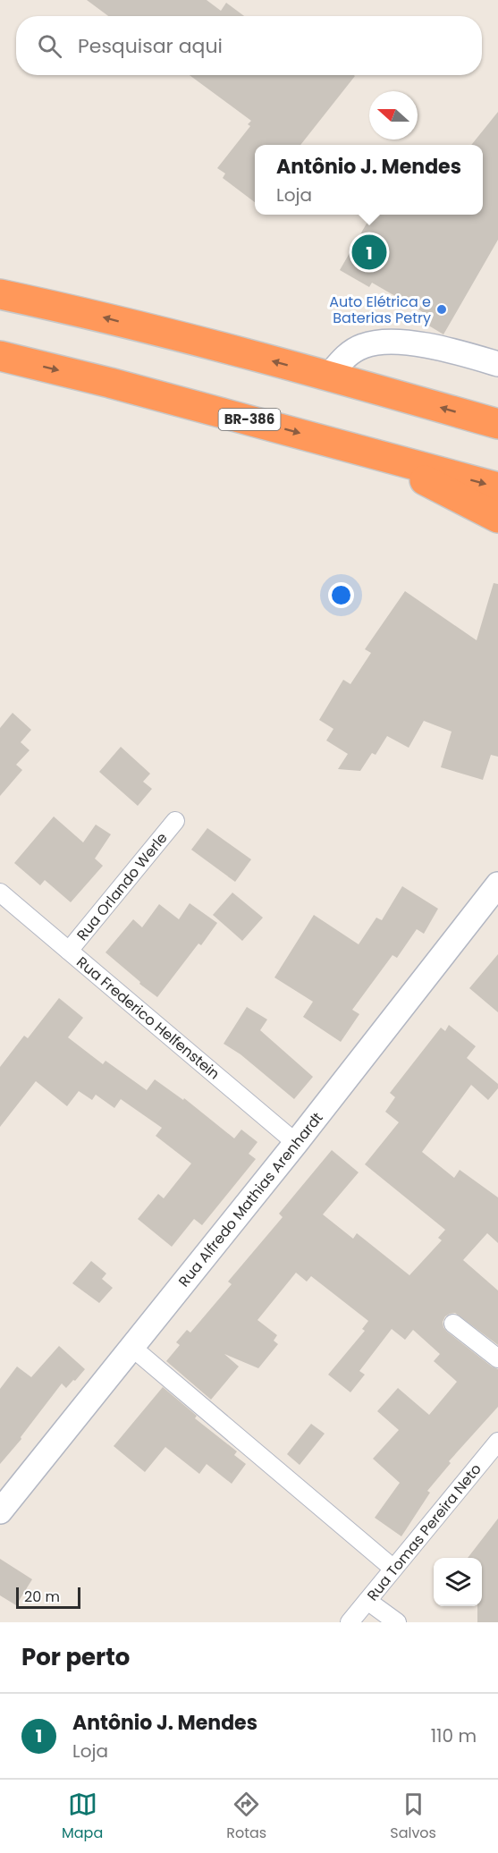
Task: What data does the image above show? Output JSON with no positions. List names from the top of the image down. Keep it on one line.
{"streets":{"highway":["BR-386"],"main road":["Rua Alfredo Mathias Arenhardt"],"street":["Rua Orlando Werle","Rua Frederico Helfenstein","Rua Tomas Pereira Neto"]},"crossings":[["Rua Orlando Werle","Rua Frederico Helfenstein"],["Rua Frederico Helfenstein","Rua Alfredo Mathias Arenhardt"]],"places":["Auto Elétrica e Baterias Petry"],"scale_bar":"20 m","north":"left","page":{"search":"Pesquisar aqui","popup":["Antônio J. Mendes","Loja"],"pins":"1","scale":"20 m","heading":"Por perto","list":[{"mark":"1","name":"Antônio J. Mendes","note":"Loja","value":"110 m"}],"nav":["Mapa","Rotas","Salvos"]}}
